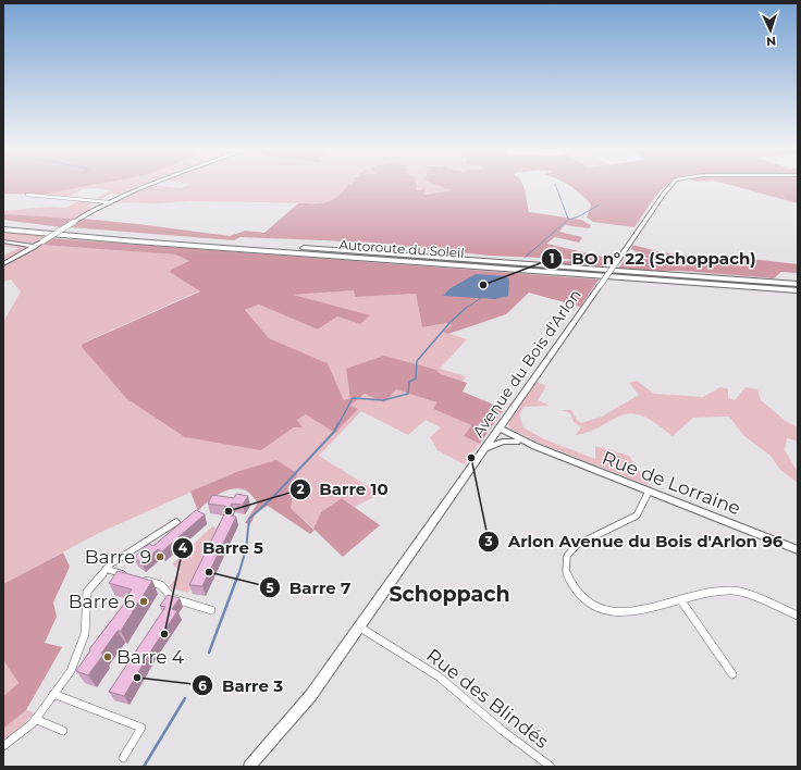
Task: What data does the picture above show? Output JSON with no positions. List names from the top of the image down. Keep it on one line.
{"streets":{"highway":["Autoroute du Soleil"],"main road":["Avenue du Bois d'Arlon","Rue de Lorraine"],"street":["Rue des Blindés"]},"crossings":[["Avenue du Bois d'Arlon","Rue de Lorraine"],["Avenue du Bois d'Arlon","Rue des Blindés"]],"districts":["Schoppach"],"places":["BO n° 22 (Schoppach)","Arlon Avenue du Bois d'Arlon 96","Barre 10","Barre 9","Barre 7","Barre 6","Barre 5","Barre 4","Barre 3"],"north":"bottom"}
